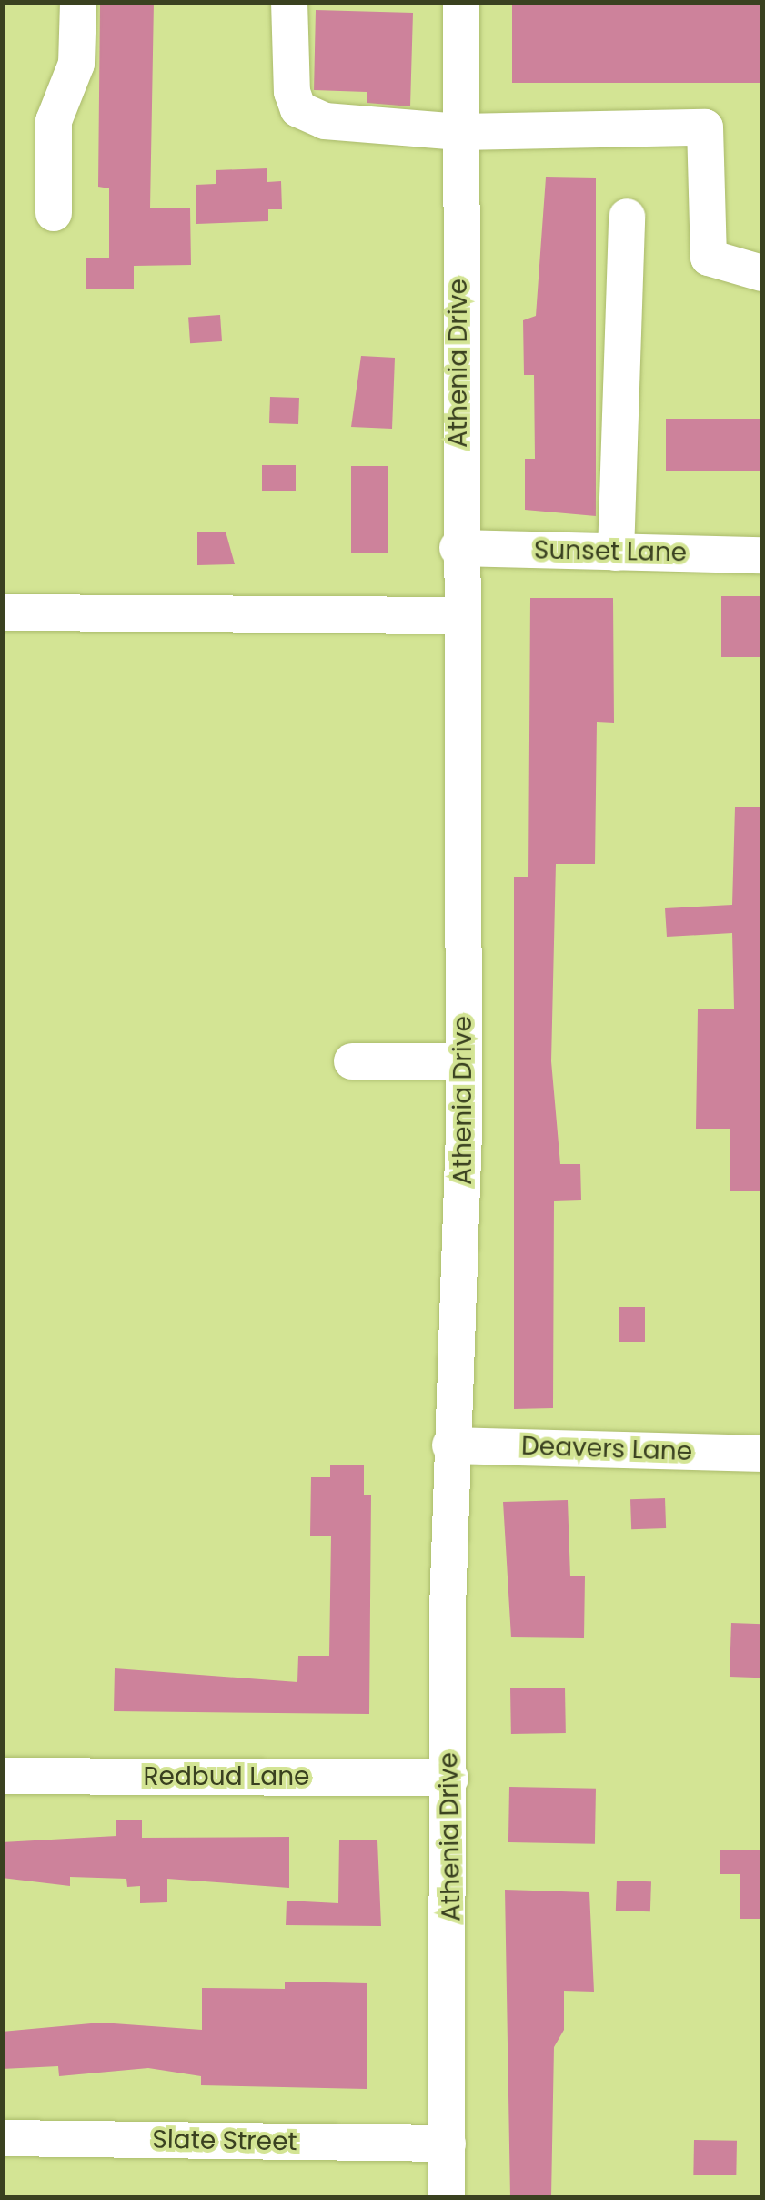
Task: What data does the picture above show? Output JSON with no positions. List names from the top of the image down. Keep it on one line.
{"streets":{"street":["Athenia Drive","Sunset Lane","Deavers Lane","Redbud Lane","Slate Street"]},"crossings":[["Athenia Drive","Sunset Lane"],["Athenia Drive","Deavers Lane"],["Athenia Drive","Redbud Lane"],["Athenia Drive","Slate Street"]]}
